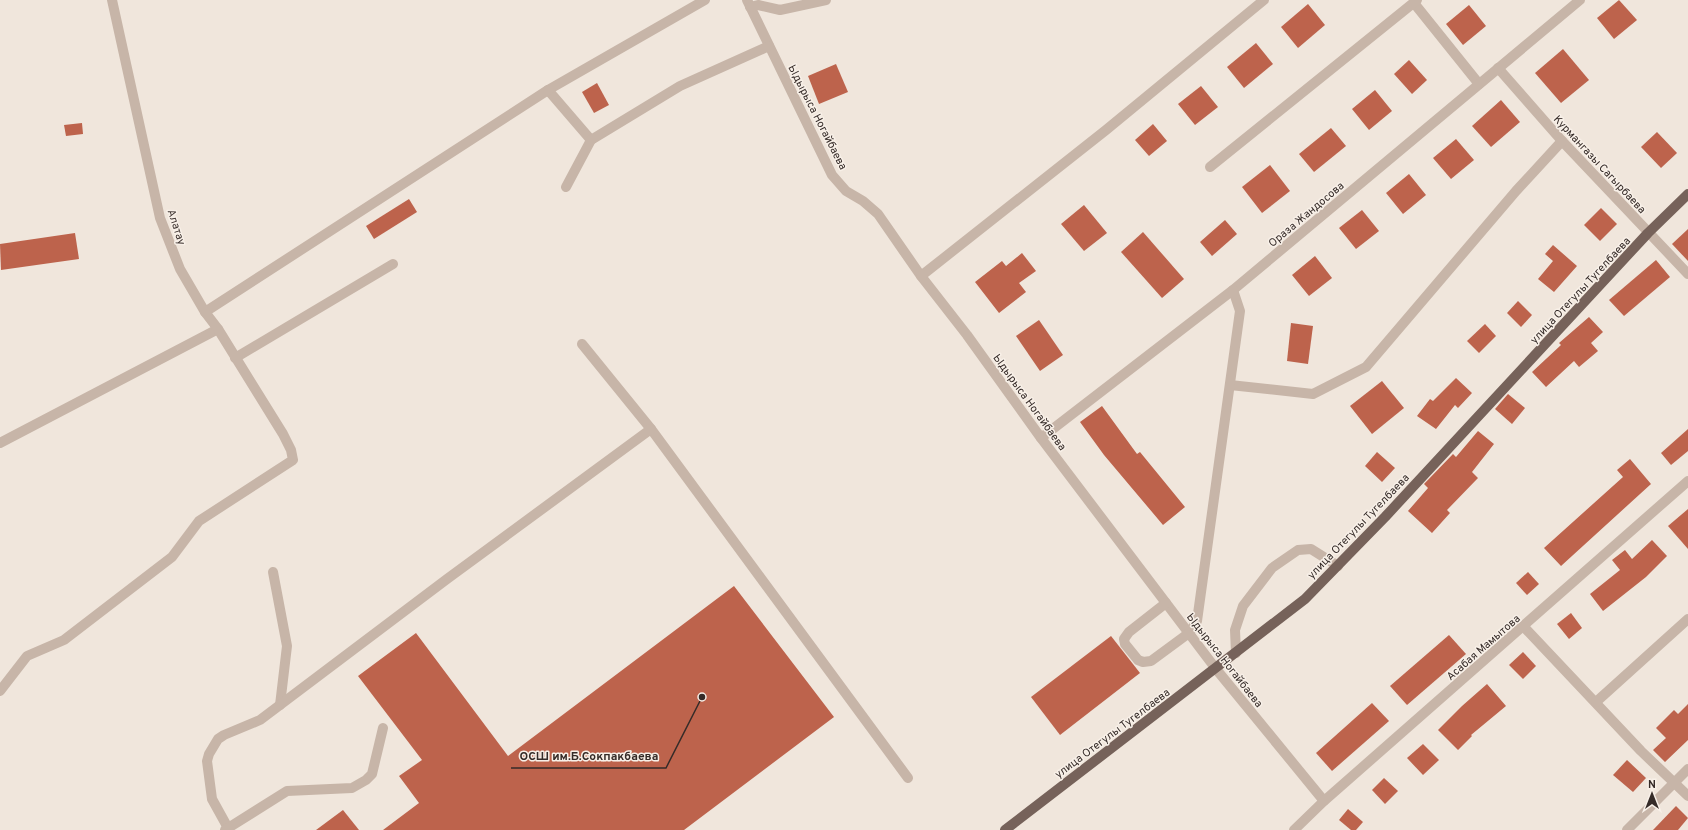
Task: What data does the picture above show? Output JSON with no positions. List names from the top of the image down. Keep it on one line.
{"streets":{"main road":["улица Отегулы Тугелбаева"],"street":["Ыдырыса Ногайбаева","Курмангазы Сагырбаева","Ораза Жандосова","Алатау","Асабая Мамытова"]},"crossings":[["Ыдырыса Ногайбаева","Ораза Жандосова"],["Ыдырыса Ногайбаева","улица Отегулы Тугелбаева"],["Ыдырыса Ногайбаева","Асабая Мамытова"],["Курмангазы Сагырбаева","Ораза Жандосова"],["Курмангазы Сагырбаева","улица Отегулы Тугелбаева"]],"places":["ОСШ им.Б.Сокпакбаева"],"north":"top"}
